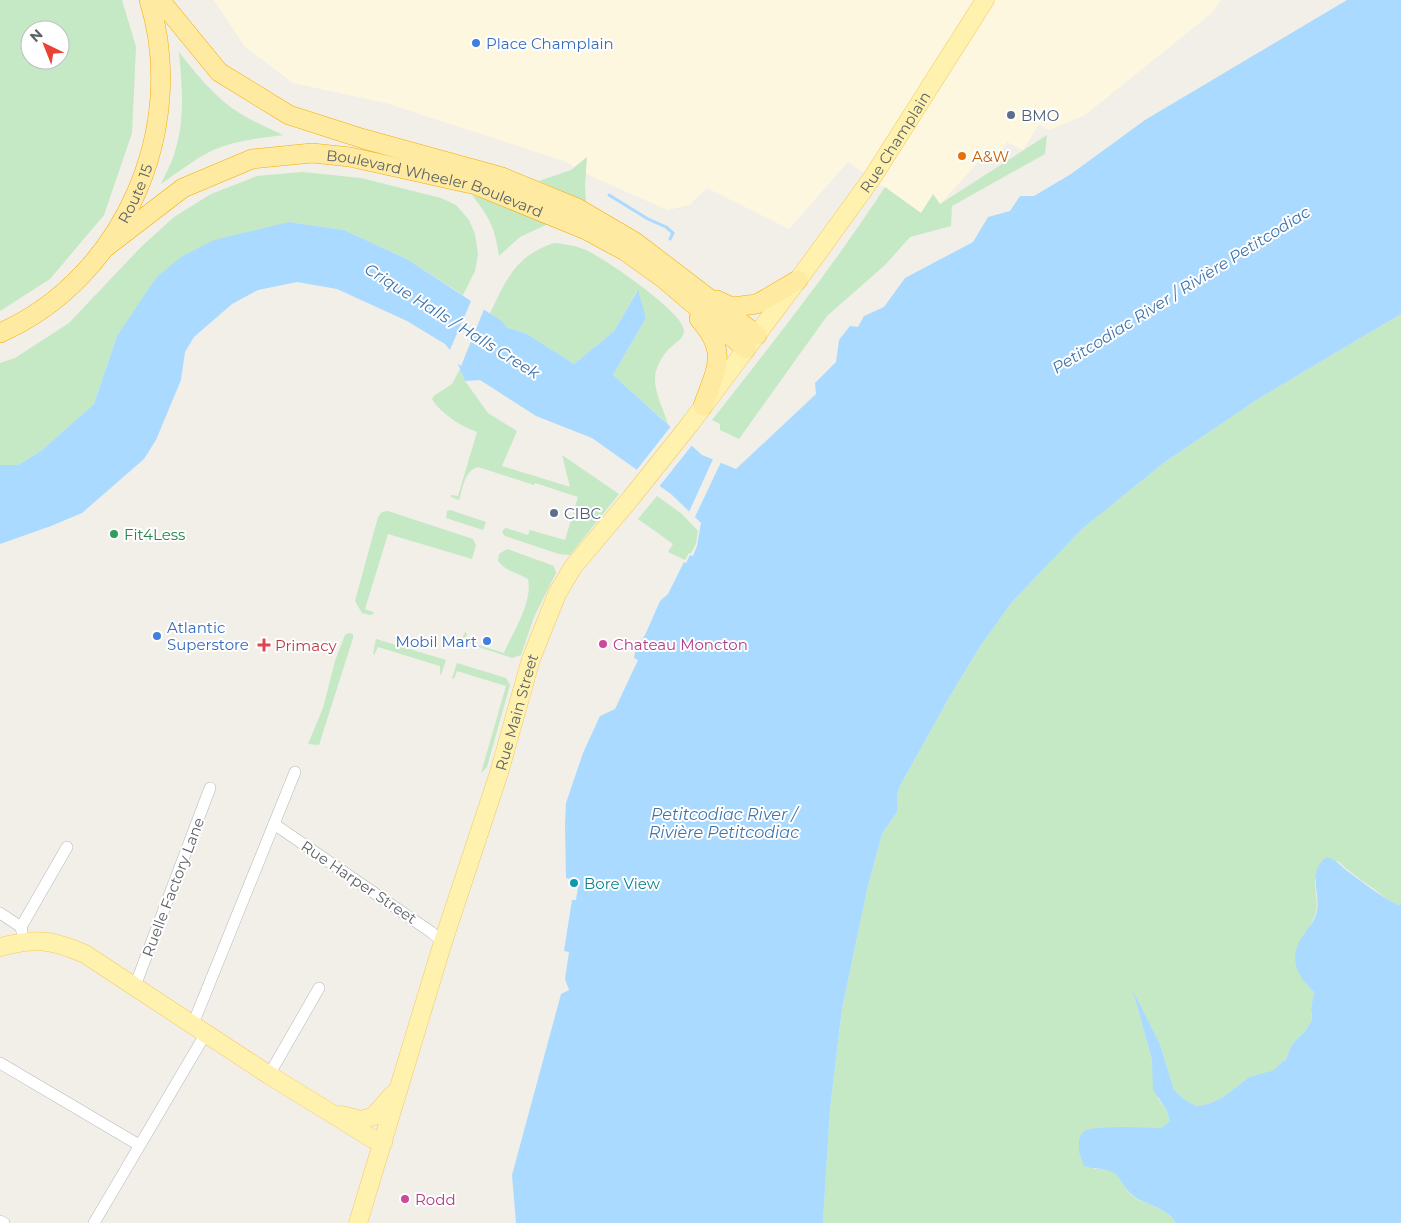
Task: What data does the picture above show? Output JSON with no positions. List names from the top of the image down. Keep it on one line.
{"streets":{"highway":["Boulevard Wheeler Boulevard","Route 15"],"main road":["Rue Champlain","Rue Main Street"],"street":["Rue Harper Street","Ruelle Factory Lane"]},"crossings":[["Rue Champlain","Boulevard Wheeler Boulevard"],["Rue Champlain","Rue Main Street"],["Boulevard Wheeler Boulevard","Route 15"],["Boulevard Wheeler Boulevard","Rue Main Street"],["Rue Main Street","Rue Harper Street"]],"water":["Petitcodiac River / Rivière Petitcodiac","Crique Halls / Halls Creek"],"places":{"other":["Place Champlain","BMO","A&W","CIBC","Fit4Less","Atlantic Superstore","Mobil Mart","Chateau Moncton","Bore View","Rodd"],"health":["Primacy"]},"north":"top left"}
